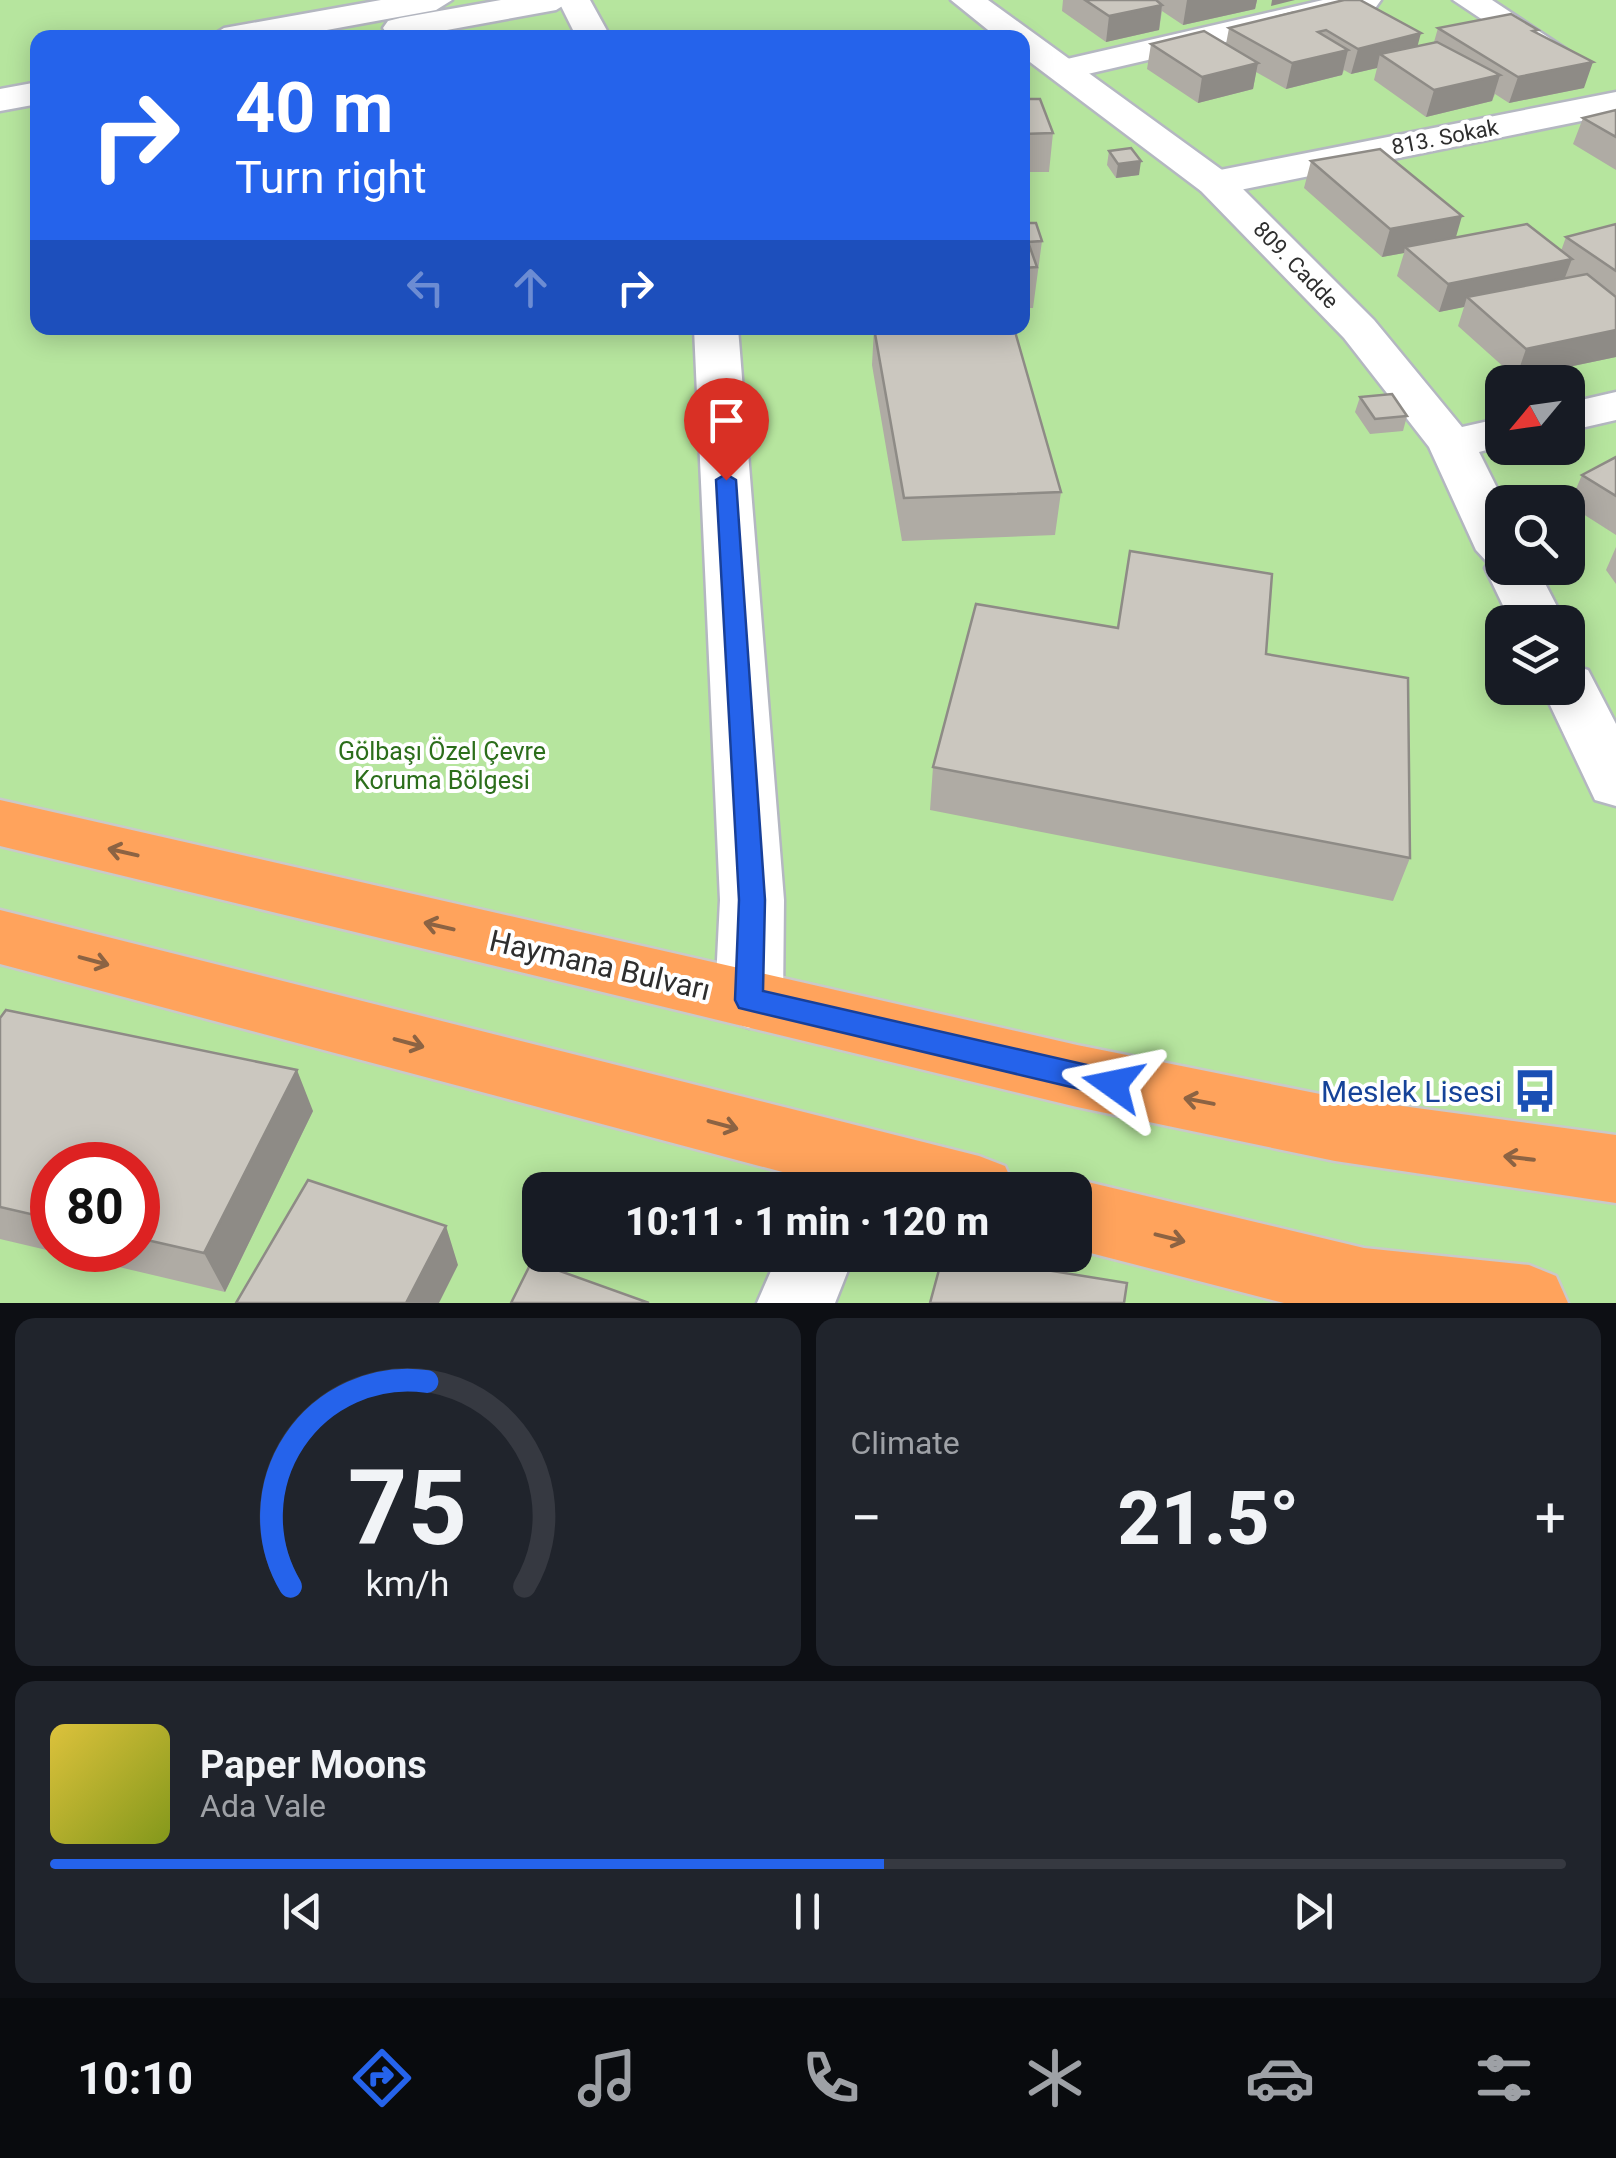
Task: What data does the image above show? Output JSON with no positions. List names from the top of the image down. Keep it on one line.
{"streets":{"highway":["Haymana Bulvarı"],"street":["813. Sokak","809. Cadde"]},"crossings":[["813. Sokak","809. Cadde"]],"parks":["Gölbaşı Özel Çevre Koruma Bölgesi"],"places":{"bus stop":["Meslek Lisesi"]},"north":"bottom left","page":{"turn":["40 m","Turn right"],"limit":"80","trip":"10:11 · 1 min · 120 m","tile":"Climate","heat":["−","21.5°","+"],"song":["Paper Moons","Ada Vale"],"tabs":"10:10","gauge":["75","km/h"]}}
